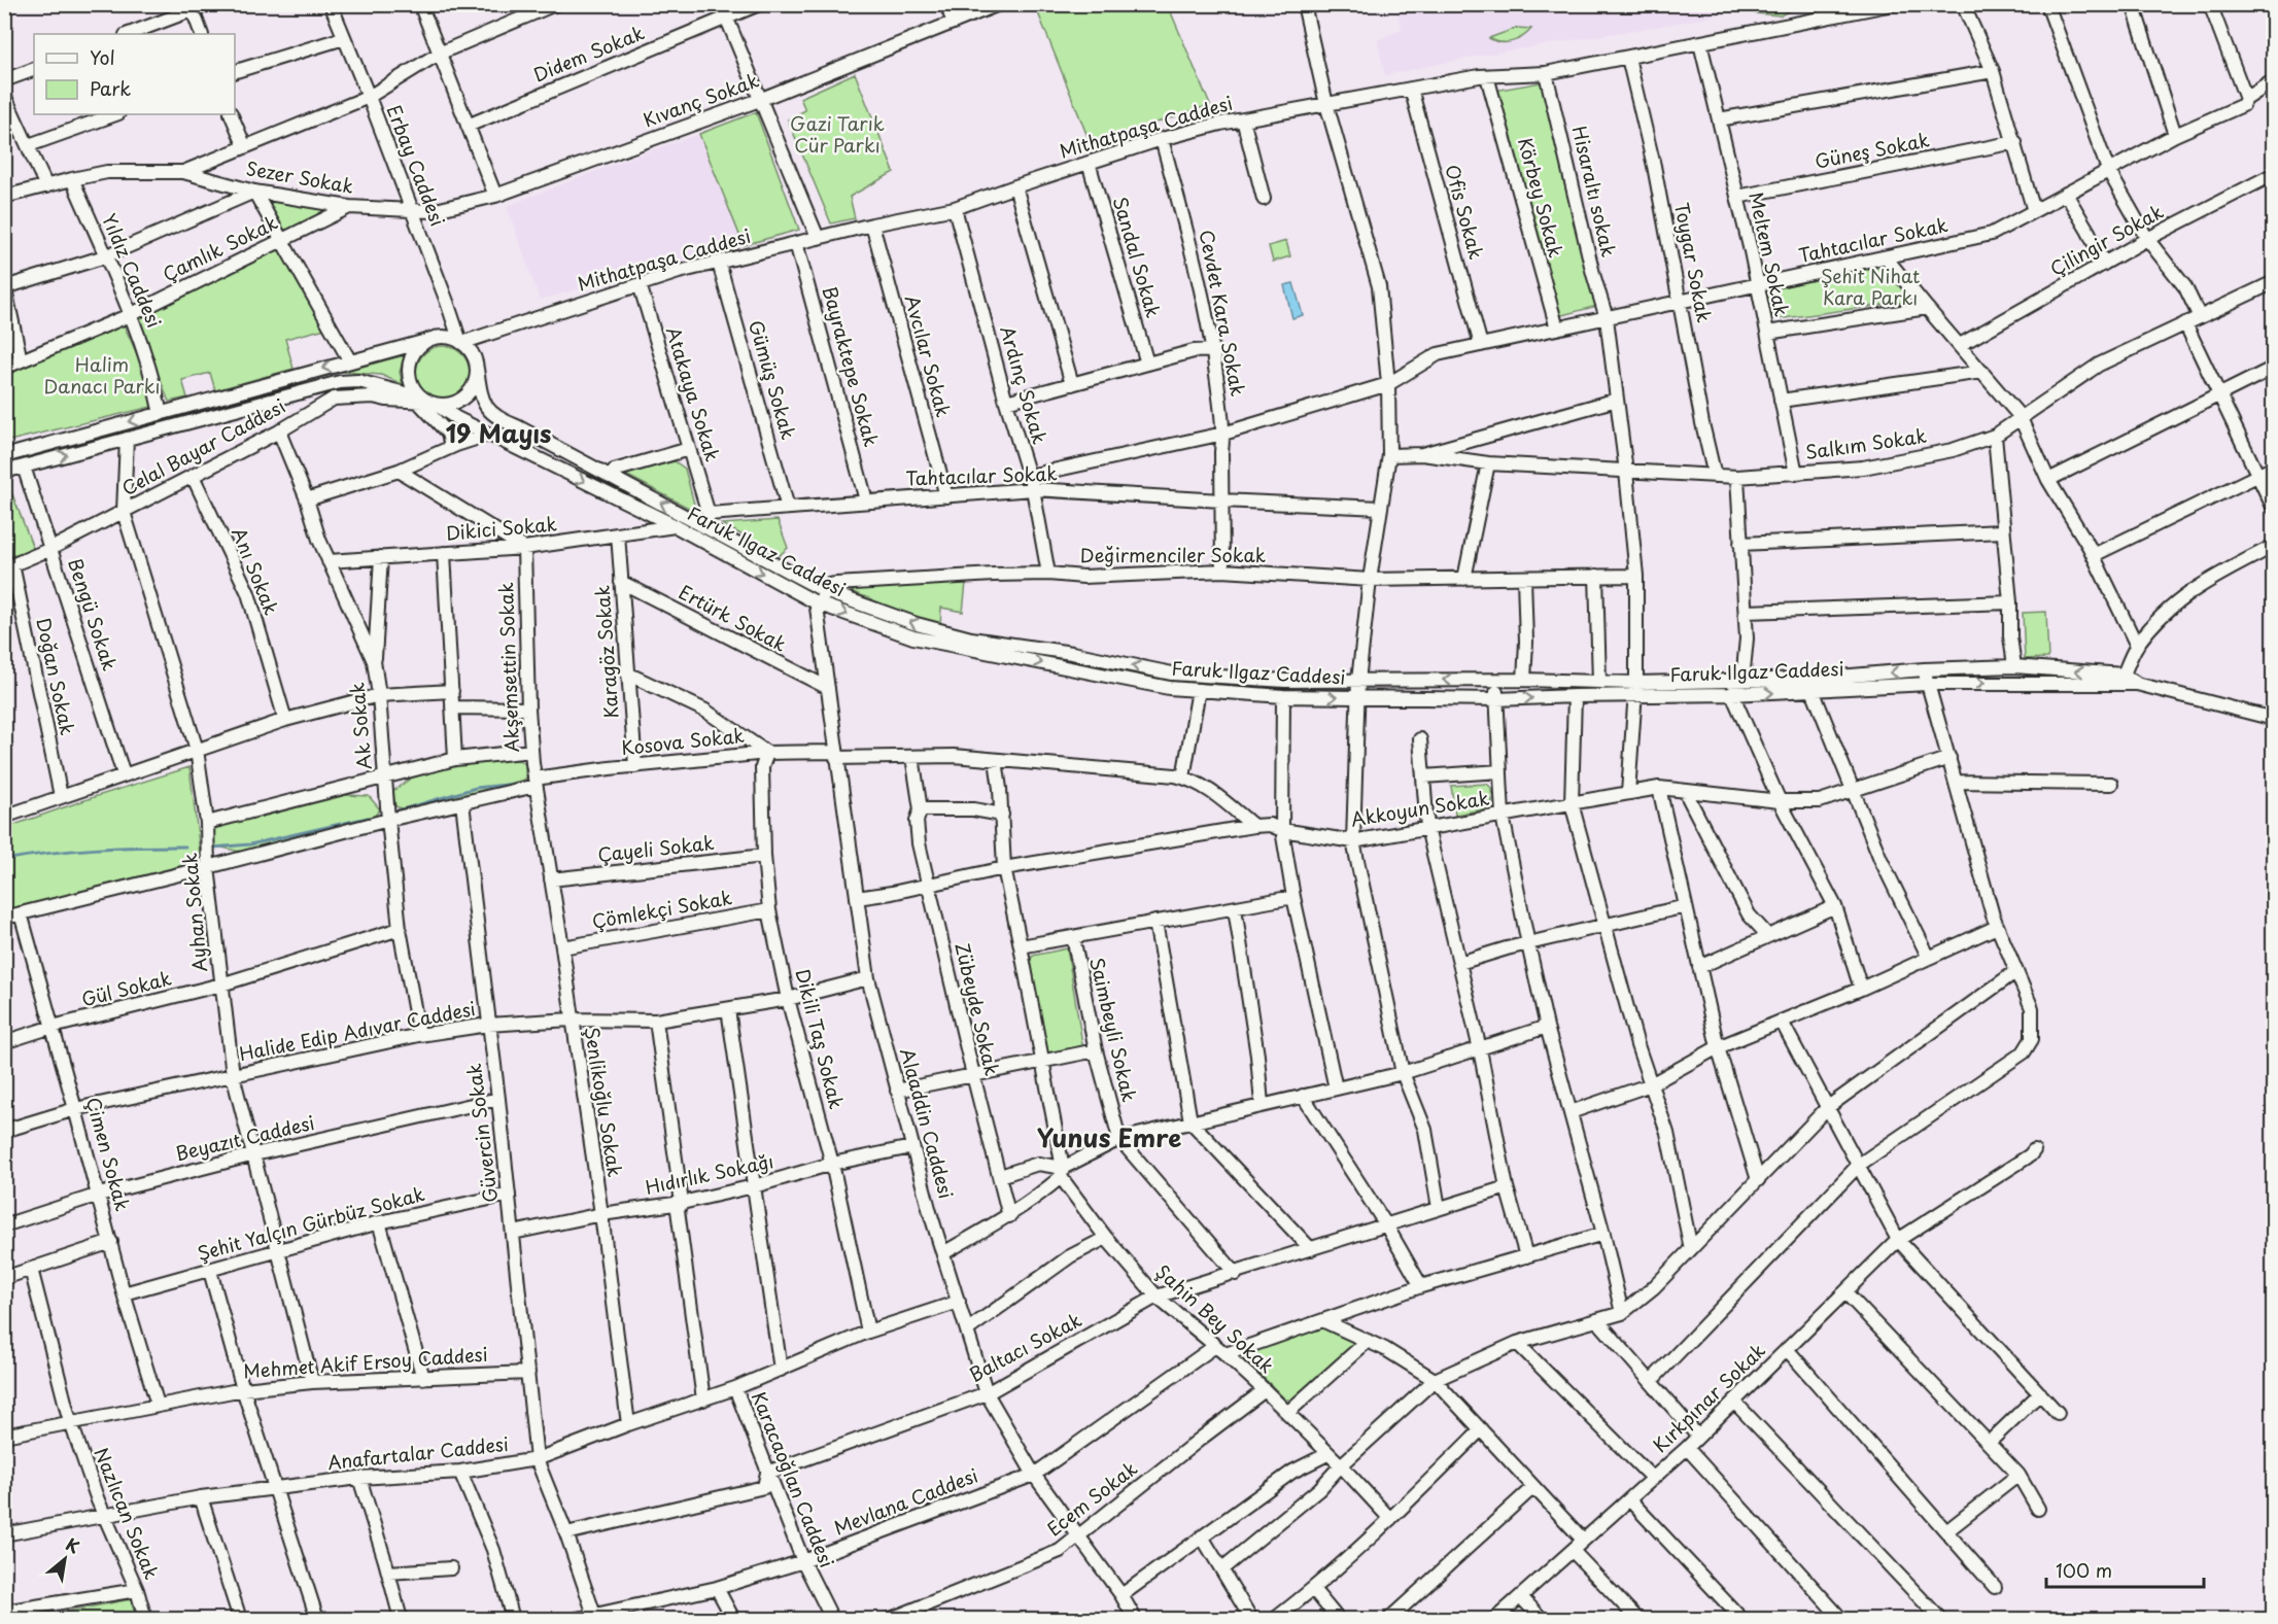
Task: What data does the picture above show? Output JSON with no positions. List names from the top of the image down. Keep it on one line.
{"streets":{"street":["Didem Sokak","Kıvanç Sokak","Mithatpaşa Caddesi","Güneş Sokak","Erbay Caddesi","Sezer Sokak","Hisaraltı sokak","Körbey Sokak","Ofis Sokak","Tahtacılar Sokak","Çilingir Sokak","Çamlık Sokak","Meltem Sokak","Sandal Sokak","Toygar Sokak","Yıldız Caddesi","Cevdet Kara Sokak","Avcılar Sokak","Bayraktepe Sokak","Gümüş Sokak","Ardınç Sokak","Atakaya Sokak","Salkım Sokak","Celal Bayar Caddesi","Dikici Sokak","Faruk Ilgaz Caddesi","Değirmenciler Sokak","Anı Sokak","Bengü Sokak","Ertürk Sokak","Karagöz Sokak","Akşemsettin Sokak","Doğan Sokak","Ak Sokak","Kosova Sokak","Akkoyun Sokak","Çayeli Sokak","Çömlekçi Sokak","Ayhan Sokak","Gül Sokak","Zübeyde Sokak","Saimbeyli Sokak","Halide Edip Adıvar Caddesi","Dikili Taş Sokak","Şenlikoğlu Sokak","Alaaddin Caddesi","Güvercin Sokak","Beyazıt Caddesi","Çimen Sokak","Hıdırlık Sokağı","Şehit Yalçın Gürbüz Sokak","Şahin Bey Sokak","Baltacı Sokak","Mehmet Akif Ersoy Caddesi","Kırkpınar Sokak","Anafartalar Caddesi","Karacaoğlan Caddesi","Ecem Sokak","Mevlana Caddesi","Nazlıcan Sokak"]},"crossings":[["Kıvanç Sokak","Erbay Caddesi"],["Kıvanç Sokak","Sezer Sokak"],["Mithatpaşa Caddesi","Erbay Caddesi"],["Mithatpaşa Caddesi","Hisaraltı sokak"],["Mithatpaşa Caddesi","Körbey Sokak"],["Mithatpaşa Caddesi","Ofis Sokak"],["Mithatpaşa Caddesi","Meltem Sokak"],["Mithatpaşa Caddesi","Sandal Sokak"],["Mithatpaşa Caddesi","Toygar Sokak"],["Mithatpaşa Caddesi","Cevdet Kara Sokak"],["Mithatpaşa Caddesi","Avcılar Sokak"],["Mithatpaşa Caddesi","Bayraktepe Sokak"],["Mithatpaşa Caddesi","Gümüş Sokak"],["Mithatpaşa Caddesi","Ardınç Sokak"],["Mithatpaşa Caddesi","Atakaya Sokak"],["Mithatpaşa Caddesi","Celal Bayar Caddesi"],["Mithatpaşa Caddesi","Faruk Ilgaz Caddesi"],["Güneş Sokak","Meltem Sokak"],["Erbay Caddesi","Sezer Sokak"],["Erbay Caddesi","Celal Bayar Caddesi"],["Erbay Caddesi","Faruk Ilgaz Caddesi"],["Sezer Sokak","Çamlık Sokak"],["Hisaraltı sokak","Tahtacılar Sokak"],["Hisaraltı sokak","Salkım Sokak"],["Hisaraltı sokak","Faruk Ilgaz Caddesi"],["Hisaraltı sokak","Değirmenciler Sokak"],["Hisaraltı sokak","Akkoyun Sokak"],["Körbey Sokak","Tahtacılar Sokak"],["Ofis Sokak","Tahtacılar Sokak"],["Tahtacılar Sokak","Meltem Sokak"],["Tahtacılar Sokak","Toygar Sokak"],["Tahtacılar Sokak","Cevdet Kara Sokak"],["Tahtacılar Sokak","Avcılar Sokak"],["Tahtacılar Sokak","Bayraktepe Sokak"],["Tahtacılar Sokak","Gümüş Sokak"],["Tahtacılar Sokak","Ardınç Sokak"],["Tahtacılar Sokak","Atakaya Sokak"],["Tahtacılar Sokak","Faruk Ilgaz Caddesi"],["Çamlık Sokak","Yıldız Caddesi"],["Meltem Sokak","Salkım Sokak"],["Toygar Sokak","Salkım Sokak"],["Cevdet Kara Sokak","Değirmenciler Sokak"],["Ardınç Sokak","Değirmenciler Sokak"],["Atakaya Sokak","Faruk Ilgaz Caddesi"],["Celal Bayar Caddesi","Faruk Ilgaz Caddesi"],["Celal Bayar Caddesi","Anı Sokak"],["Celal Bayar Caddesi","Bengü Sokak"],["Celal Bayar Caddesi","Doğan Sokak"],["Celal Bayar Caddesi","Ak Sokak"],["Celal Bayar Caddesi","Ayhan Sokak"],["Dikici Sokak","Faruk Ilgaz Caddesi"],["Dikici Sokak","Karagöz Sokak"],["Dikici Sokak","Akşemsettin Sokak"],["Dikici Sokak","Ak Sokak"],["Faruk Ilgaz Caddesi","Değirmenciler Sokak"],["Faruk Ilgaz Caddesi","Alaaddin Caddesi"],["Ertürk Sokak","Karagöz Sokak"],["Ertürk Sokak","Alaaddin Caddesi"],["Karagöz Sokak","Kosova Sokak"],["Akşemsettin Sokak","Kosova Sokak"],["Akşemsettin Sokak","Şenlikoğlu Sokak"],["Ak Sokak","Kosova Sokak"],["Ak Sokak","Gül Sokak"],["Ak Sokak","Halide Edip Adıvar Caddesi"],["Kosova Sokak","Ayhan Sokak"],["Kosova Sokak","Zübeyde Sokak"],["Kosova Sokak","Dikili Taş Sokak"],["Kosova Sokak","Şenlikoğlu Sokak"],["Kosova Sokak","Alaaddin Caddesi"],["Kosova Sokak","Güvercin Sokak"],["Kosova Sokak","Çimen Sokak"],["Kosova Sokak","Şahin Bey Sokak"],["Akkoyun Sokak","Zübeyde Sokak"],["Akkoyun Sokak","Alaaddin Caddesi"],["Akkoyun Sokak","Şahin Bey Sokak"],["Çayeli Sokak","Dikili Taş Sokak"],["Çayeli Sokak","Şenlikoğlu Sokak"],["Çömlekçi Sokak","Dikili Taş Sokak"],["Çömlekçi Sokak","Şenlikoğlu Sokak"],["Ayhan Sokak","Gül Sokak"],["Ayhan Sokak","Halide Edip Adıvar Caddesi"],["Ayhan Sokak","Beyazıt Caddesi"],["Ayhan Sokak","Şehit Yalçın Gürbüz Sokak"],["Ayhan Sokak","Mehmet Akif Ersoy Caddesi"],["Gül Sokak","Çimen Sokak"],["Saimbeyli Sokak","Baltacı Sokak"],["Halide Edip Adıvar Caddesi","Dikili Taş Sokak"],["Halide Edip Adıvar Caddesi","Şenlikoğlu Sokak"],["Halide Edip Adıvar Caddesi","Alaaddin Caddesi"],["Halide Edip Adıvar Caddesi","Güvercin Sokak"],["Halide Edip Adıvar Caddesi","Çimen Sokak"],["Dikili Taş Sokak","Hıdırlık Sokağı"],["Dikili Taş Sokak","Anafartalar Caddesi"],["Şenlikoğlu Sokak","Hıdırlık Sokağı"],["Şenlikoğlu Sokak","Anafartalar Caddesi"],["Alaaddin Caddesi","Hıdırlık Sokağı"],["Alaaddin Caddesi","Baltacı Sokak"],["Alaaddin Caddesi","Anafartalar Caddesi"],["Alaaddin Caddesi","Ecem Sokak"],["Alaaddin Caddesi","Mevlana Caddesi"],["Güvercin Sokak","Beyazıt Caddesi"],["Güvercin Sokak","Hıdırlık Sokağı"],["Güvercin Sokak","Şehit Yalçın Gürbüz Sokak"],["Güvercin Sokak","Baltacı Sokak"],["Güvercin Sokak","Mehmet Akif Ersoy Caddesi"],["Güvercin Sokak","Anafartalar Caddesi"],["Güvercin Sokak","Mevlana Caddesi"],["Beyazıt Caddesi","Çimen Sokak"],["Çimen Sokak","Şehit Yalçın Gürbüz Sokak"],["Çimen Sokak","Mehmet Akif Ersoy Caddesi"],["Şahin Bey Sokak","Baltacı Sokak"],["Şahin Bey Sokak","Ecem Sokak"],["Şahin Bey Sokak","Mevlana Caddesi"],["Baltacı Sokak","Karacaoğlan Caddesi"],["Mehmet Akif Ersoy Caddesi","Nazlıcan Sokak"],["Anafartalar Caddesi","Karacaoğlan Caddesi"],["Anafartalar Caddesi","Nazlıcan Sokak"],["Karacaoğlan Caddesi","Mevlana Caddesi"]],"districts":["19 Mayıs","Yunus Emre"],"parks":["Gazi Tarık Cür Parkı","Şehit Nihat Kara Parkı","Halim Danacı Parkı"],"legend":["Yol","Park"],"scale_bar":"100 m","north":"top right"}
